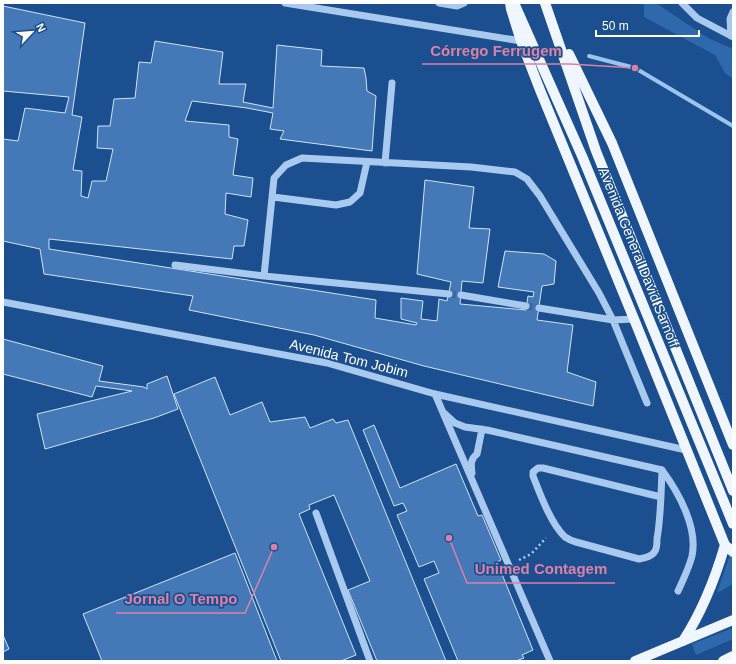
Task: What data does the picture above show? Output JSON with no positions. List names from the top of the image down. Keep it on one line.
{"streets":{"main road":["Avenida General David Sarnoff"],"street":["Avenida Tom Jobim"]},"places":["Córrego Ferrugem","Unimed Contagem","Jornal O Tempo"],"scale_bar":"50 m","north":"top right"}
